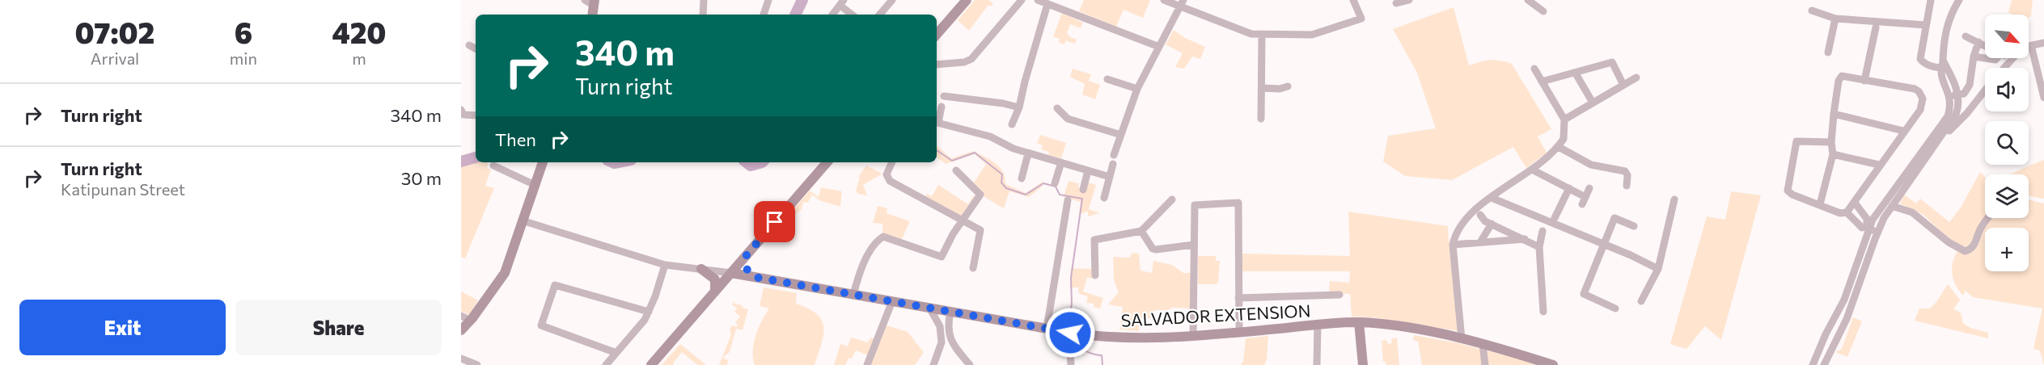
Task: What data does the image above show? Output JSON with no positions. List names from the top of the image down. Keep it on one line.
{"streets":{"main road":["SALVADOR EXTENSION"]},"north":"bottom right","page":{"eta":["07:02","Arrival","6","min","420","m"],"map_buttons":"+","turn":["340 m","Turn right"],"list":[{"name":"Turn right","value":"340 m"},{"name":"Turn right","note":"Katipunan Street","value":"30 m"}],"then":"Then","buttons":["Exit","Share"]}}
